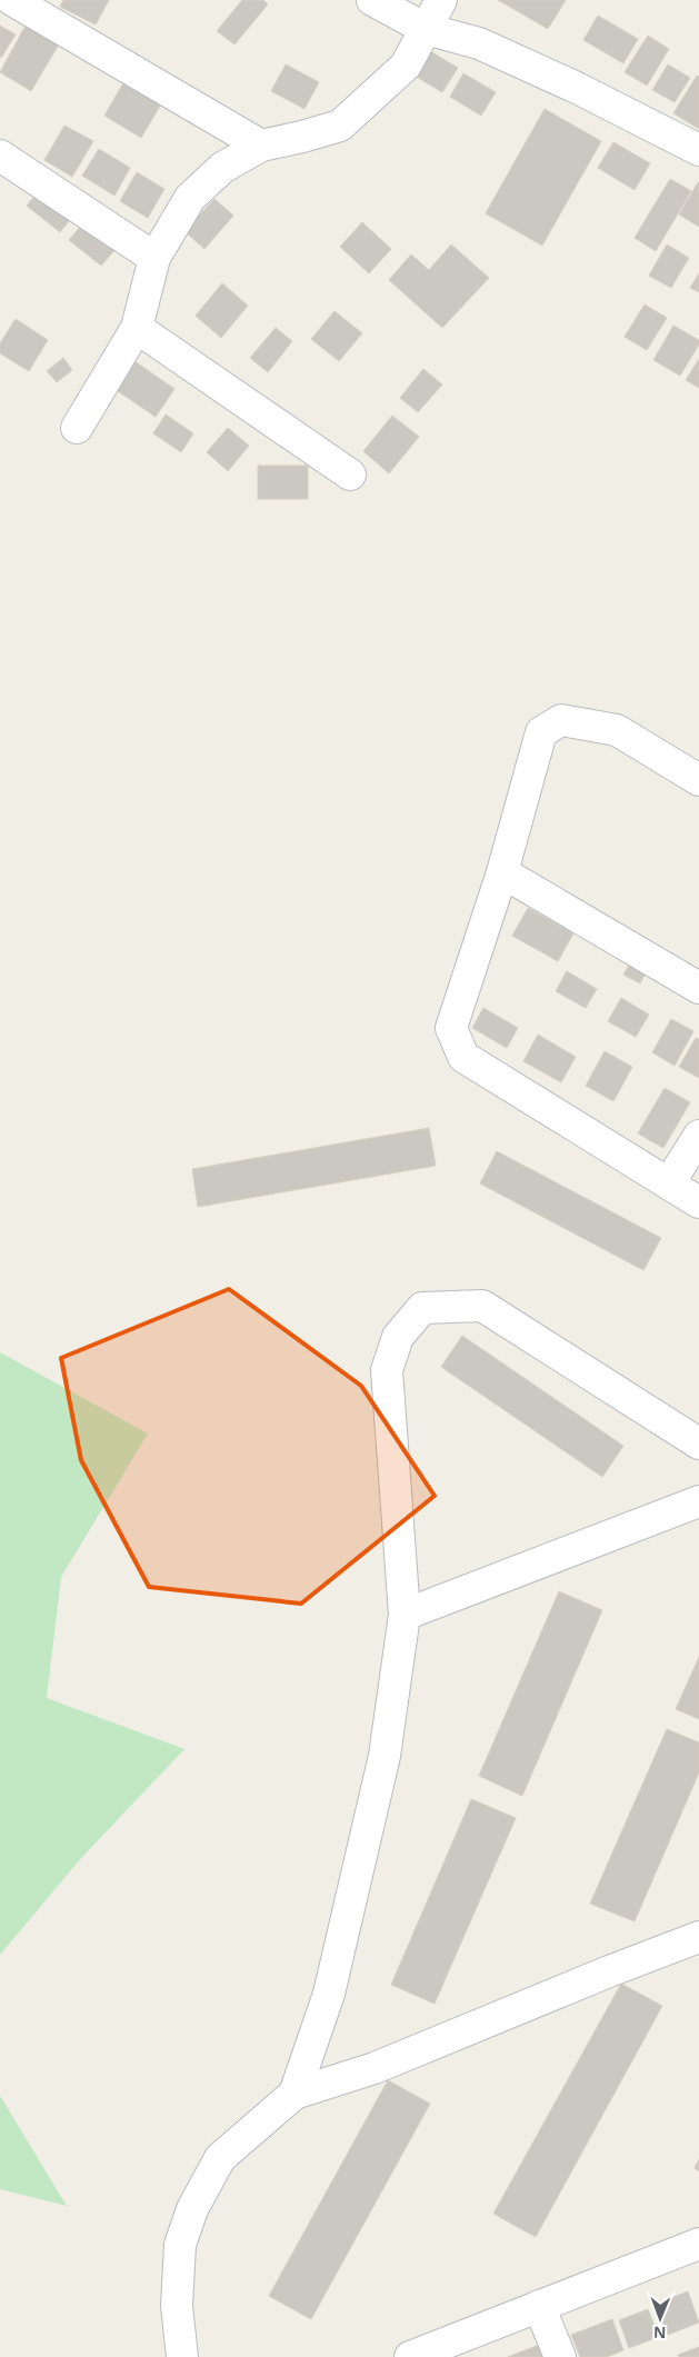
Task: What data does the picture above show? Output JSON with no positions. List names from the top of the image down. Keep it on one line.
{"north":"bottom"}
